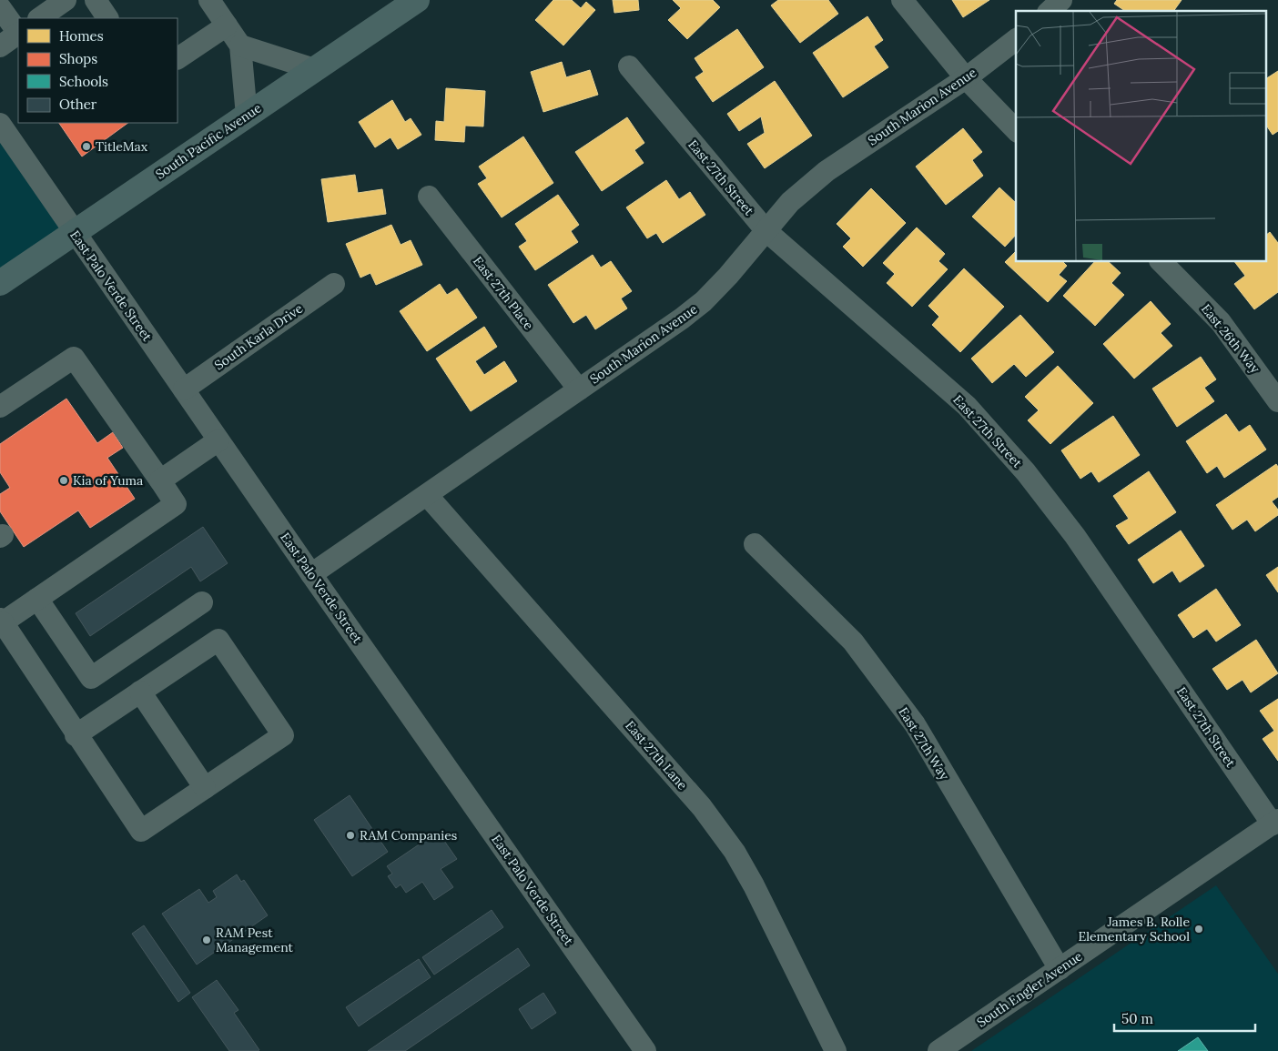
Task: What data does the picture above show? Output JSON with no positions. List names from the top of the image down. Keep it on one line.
{"streets":{"main road":["South Pacific Avenue"],"street":["South Marion Avenue","East 27th Street","East Palo Verde Street","East 27th Place","South Karla Drive","East 26th Way","East 27th Way","East 27th Lane","South Engler Avenue"]},"crossings":[["South Marion Avenue","East 27th Street"],["South Marion Avenue","East Palo Verde Street"],["South Marion Avenue","East 27th Place"],["South Marion Avenue","East 27th Lane"],["South Pacific Avenue","East Palo Verde Street"],["East 27th Street","South Engler Avenue"],["East Palo Verde Street","South Karla Drive"],["East 27th Way","South Engler Avenue"]],"places":["TitleMax","Kia of Yuma","RAM Companies","James B. Rolle Elementary School","RAM Pest Management"],"legend":["Homes","Shops","Schools","Other"],"scale_bar":"50 m"}
